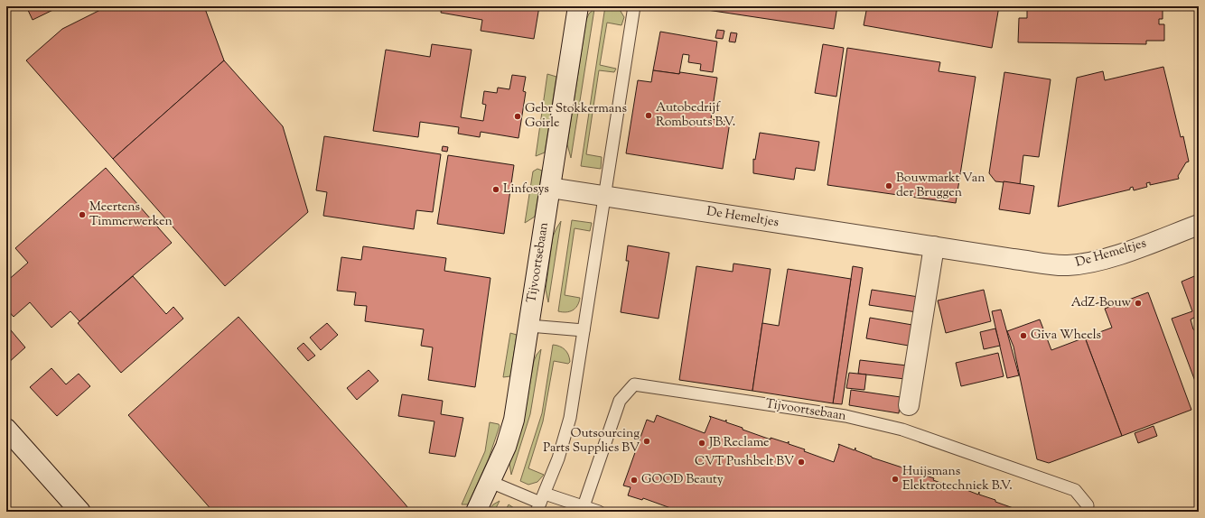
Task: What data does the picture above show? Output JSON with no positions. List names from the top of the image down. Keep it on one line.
{"streets":{"street":["De Hemeltjes","Tijvoortsebaan"]},"crossings":[["De Hemeltjes","Tijvoortsebaan"]],"places":["Autobedrijf Rombouts B.V.","Gebr Stokkermans Goirle","Bouwmarkt Van der Bruggen","Linfosys","Meertens Timmerwerken","AdZ-Bouw","Giva Wheels","Outsourcing Parts Supplies BV","JB Reclame","CVT Pushbelt BV","Huijsmans Elektrotechniek B.V.","GOOD Beauty"]}
